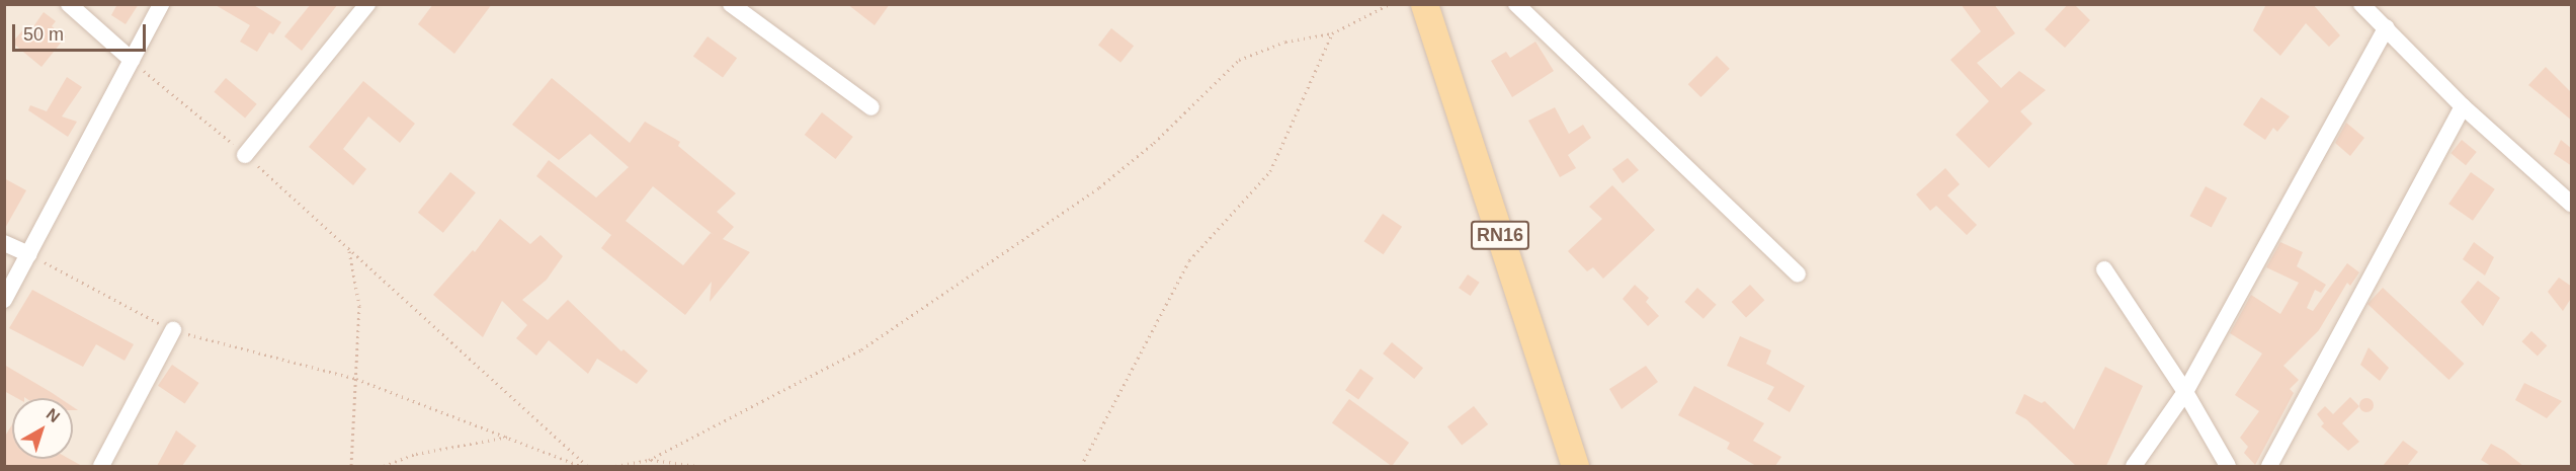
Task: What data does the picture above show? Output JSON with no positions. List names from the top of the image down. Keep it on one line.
{"streets":{"main road":["RN16"]},"scale_bar":"50 m","north":"top right"}
